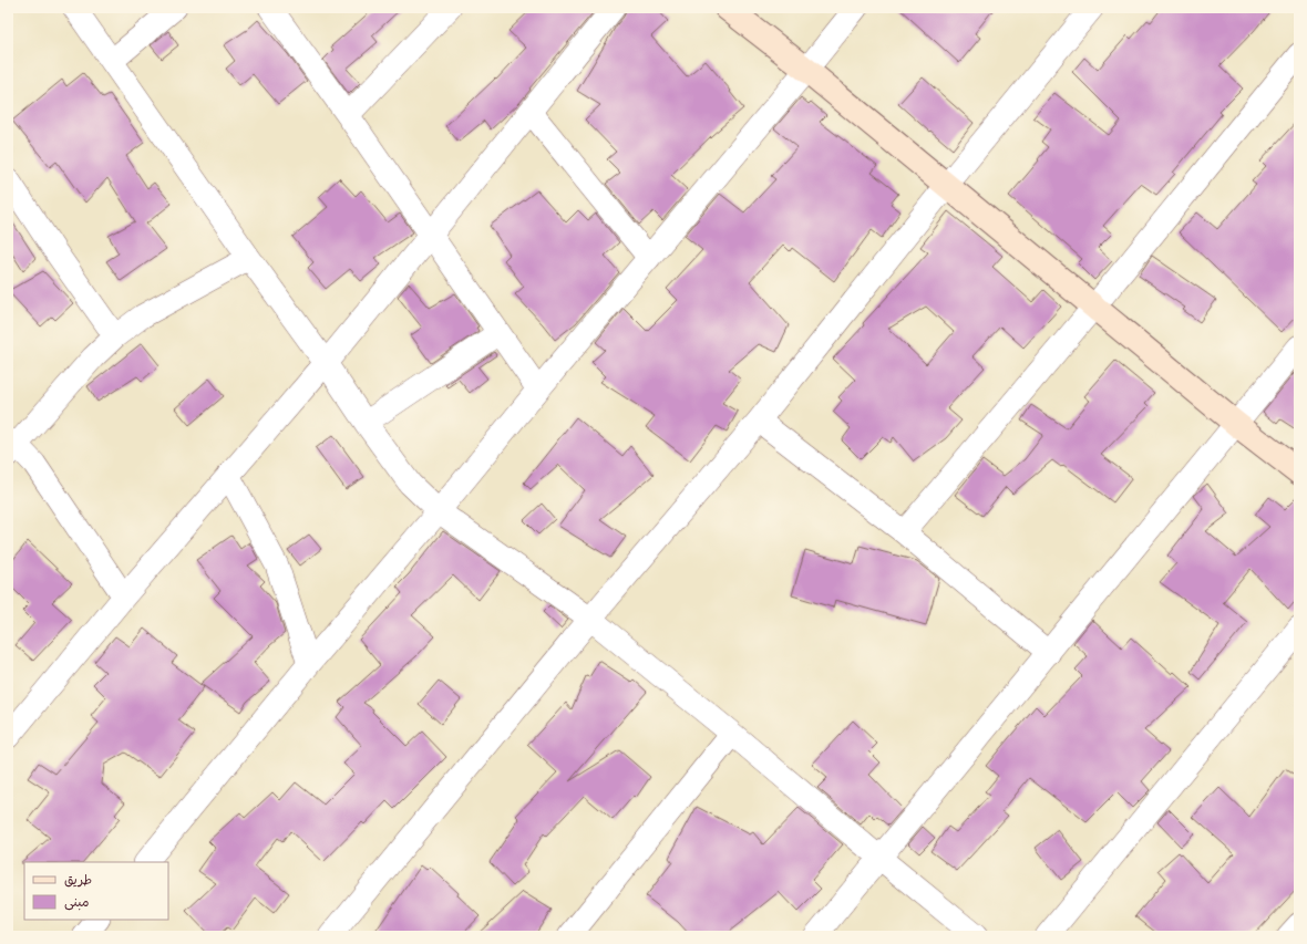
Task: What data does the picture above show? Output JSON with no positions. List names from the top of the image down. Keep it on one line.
{"legend":["طريق","مبنى"]}
